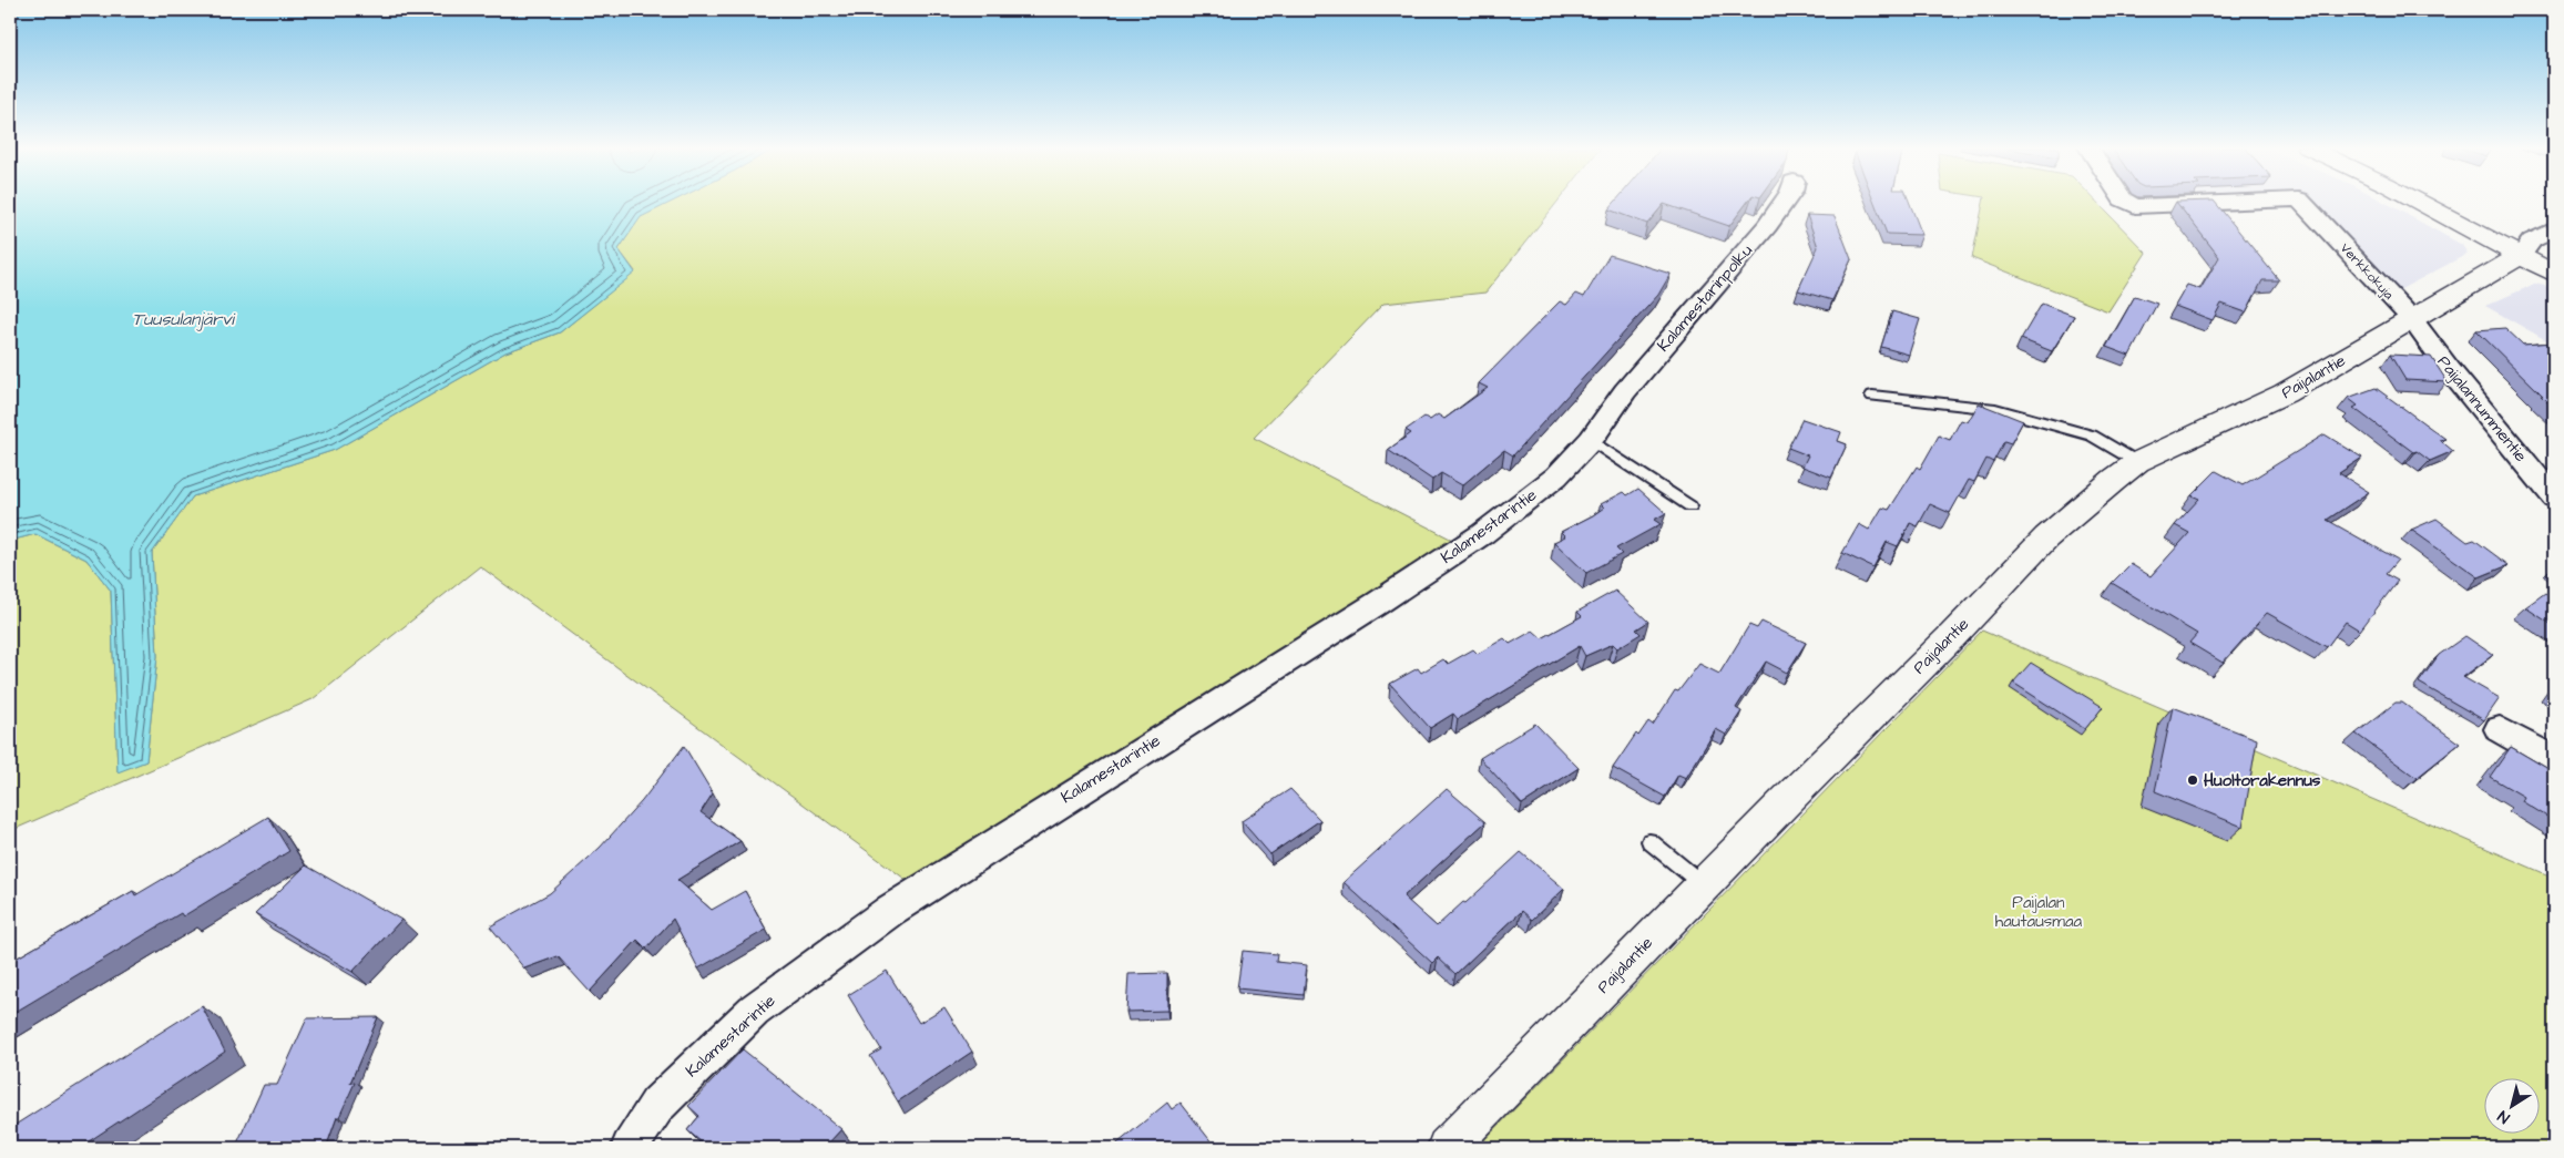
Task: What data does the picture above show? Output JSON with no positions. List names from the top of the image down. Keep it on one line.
{"streets":{"street":["Verkkokuja","Kalamestarinpolku","Paijalantie","Paijalannummentie","Kalamestarintie"]},"crossings":[["Verkkokuja","Paijalantie"],["Verkkokuja","Paijalannummentie"],["Kalamestarinpolku","Kalamestarintie"],["Paijalantie","Paijalannummentie"]],"water":["Tuusulanjärvi"],"parks":["Paijalan hautausmaa"],"places":["Huoltorakennus"],"north":"bottom left"}
